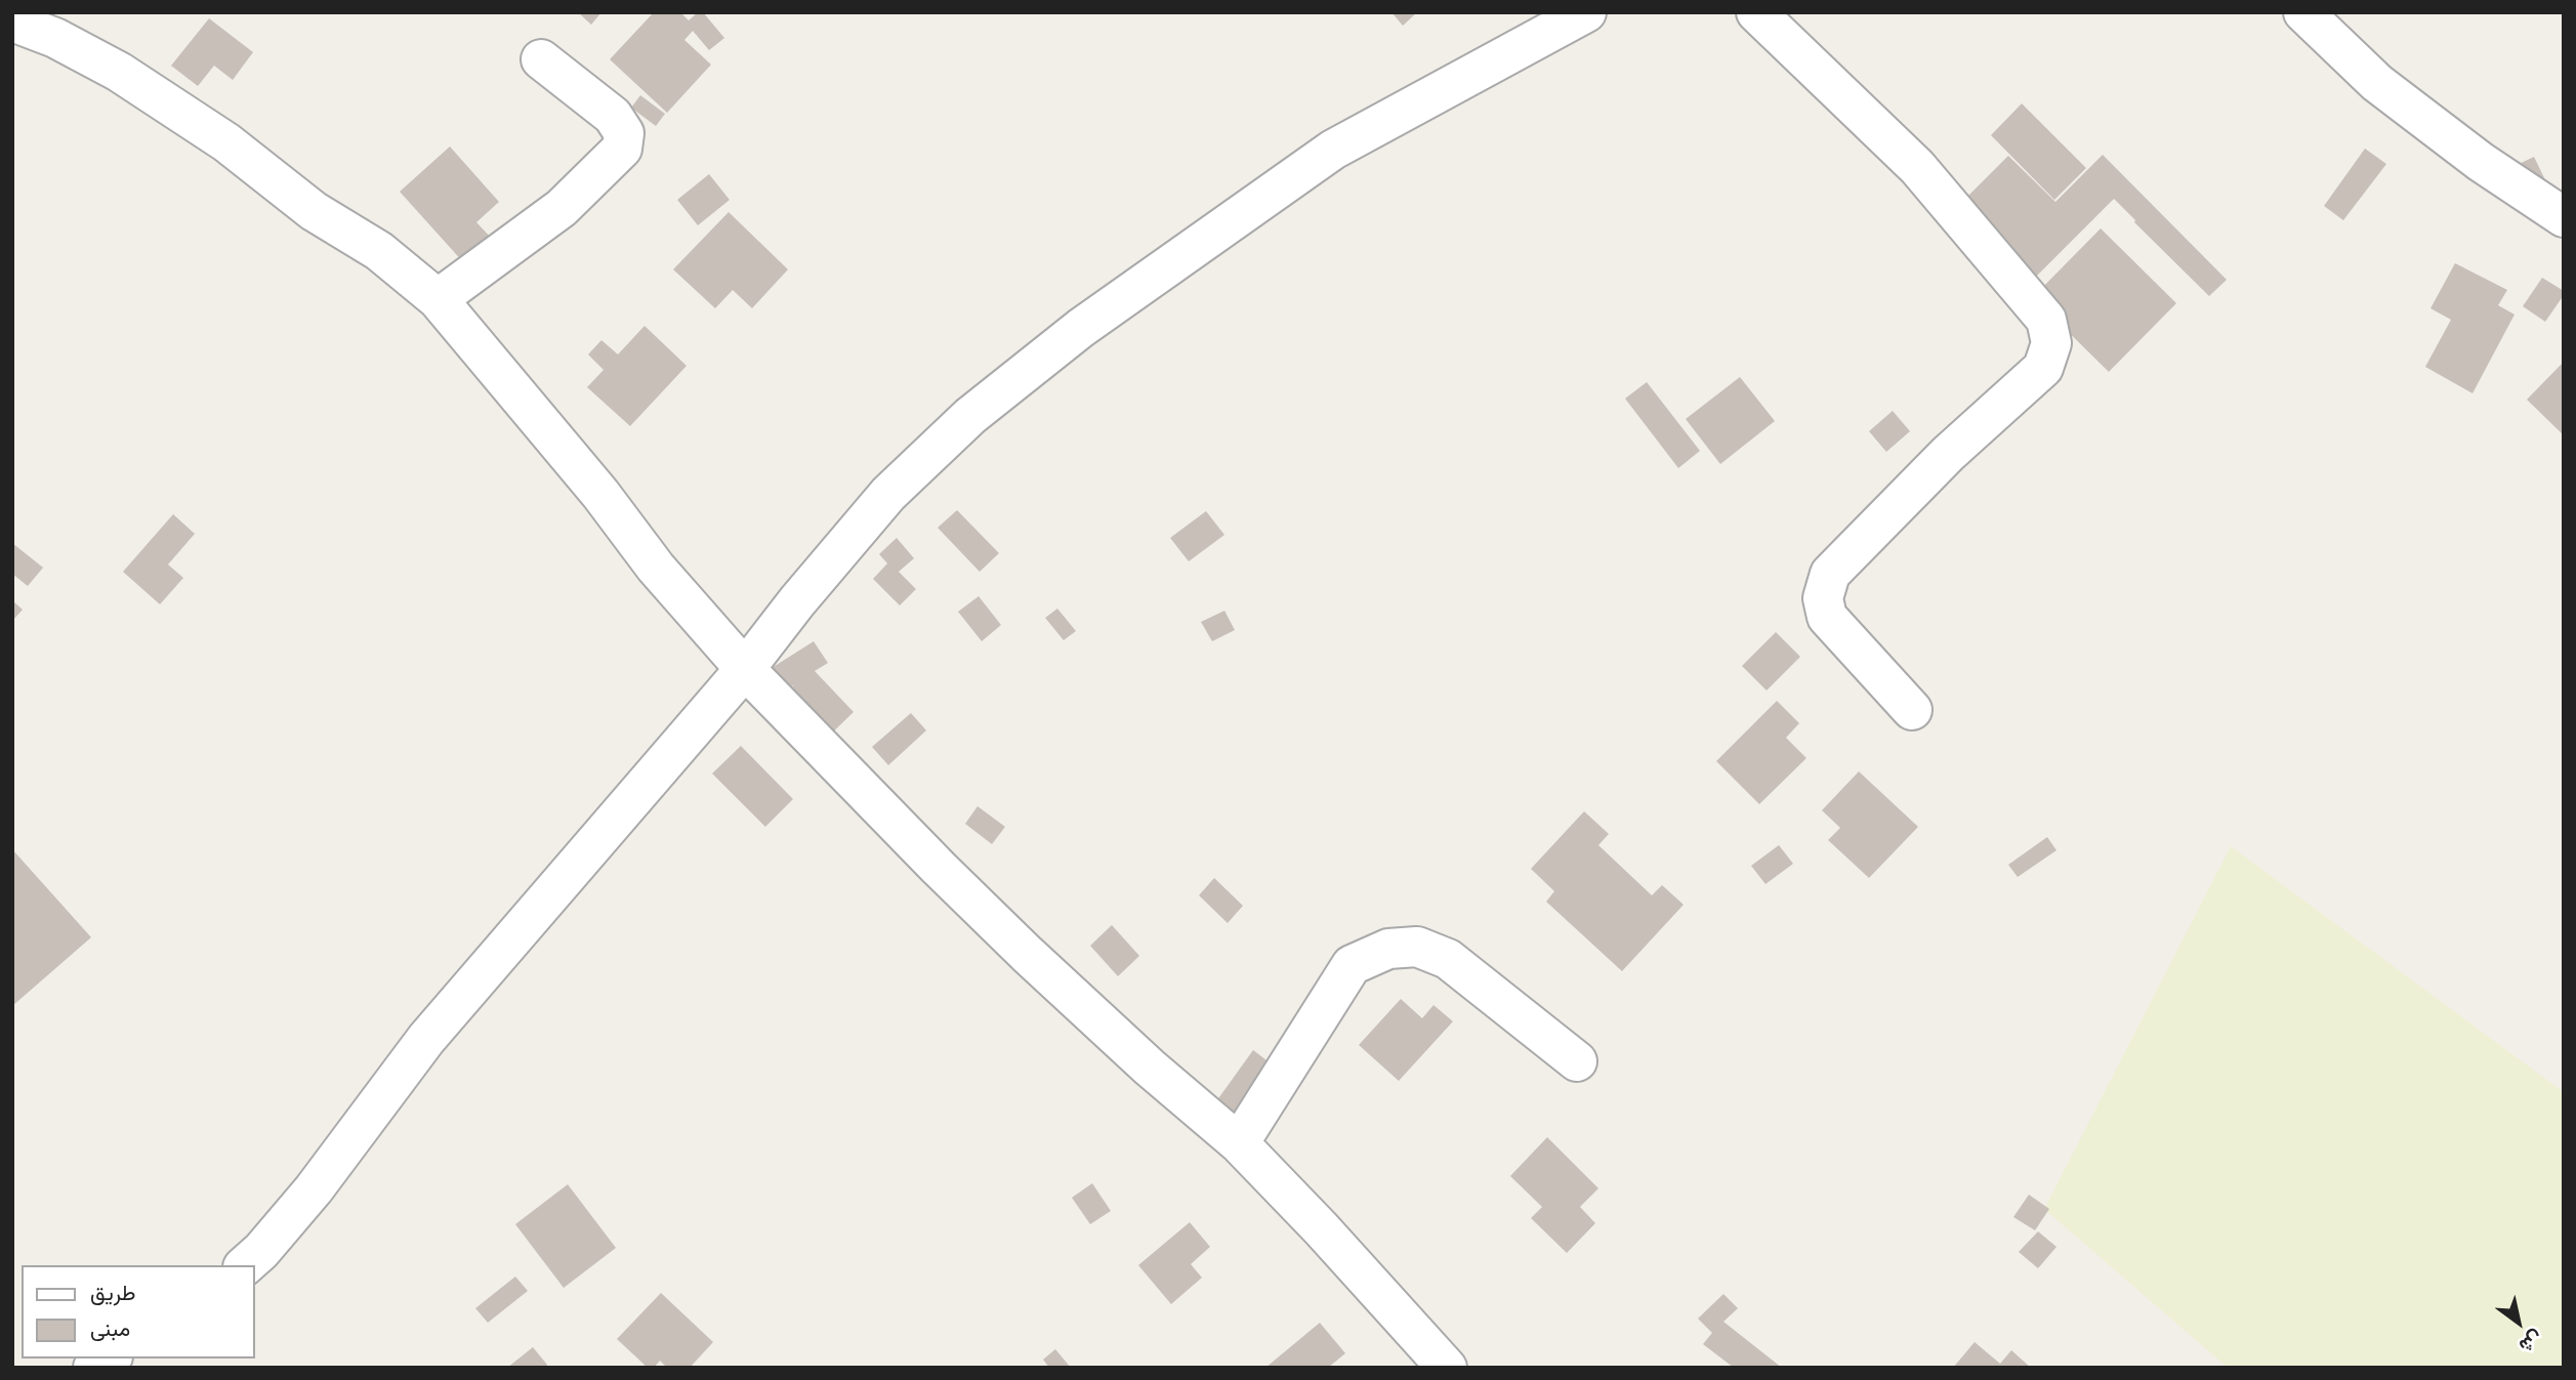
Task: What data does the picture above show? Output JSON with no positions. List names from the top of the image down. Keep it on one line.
{"legend":["طريق","مبنى"],"north":"bottom right"}
